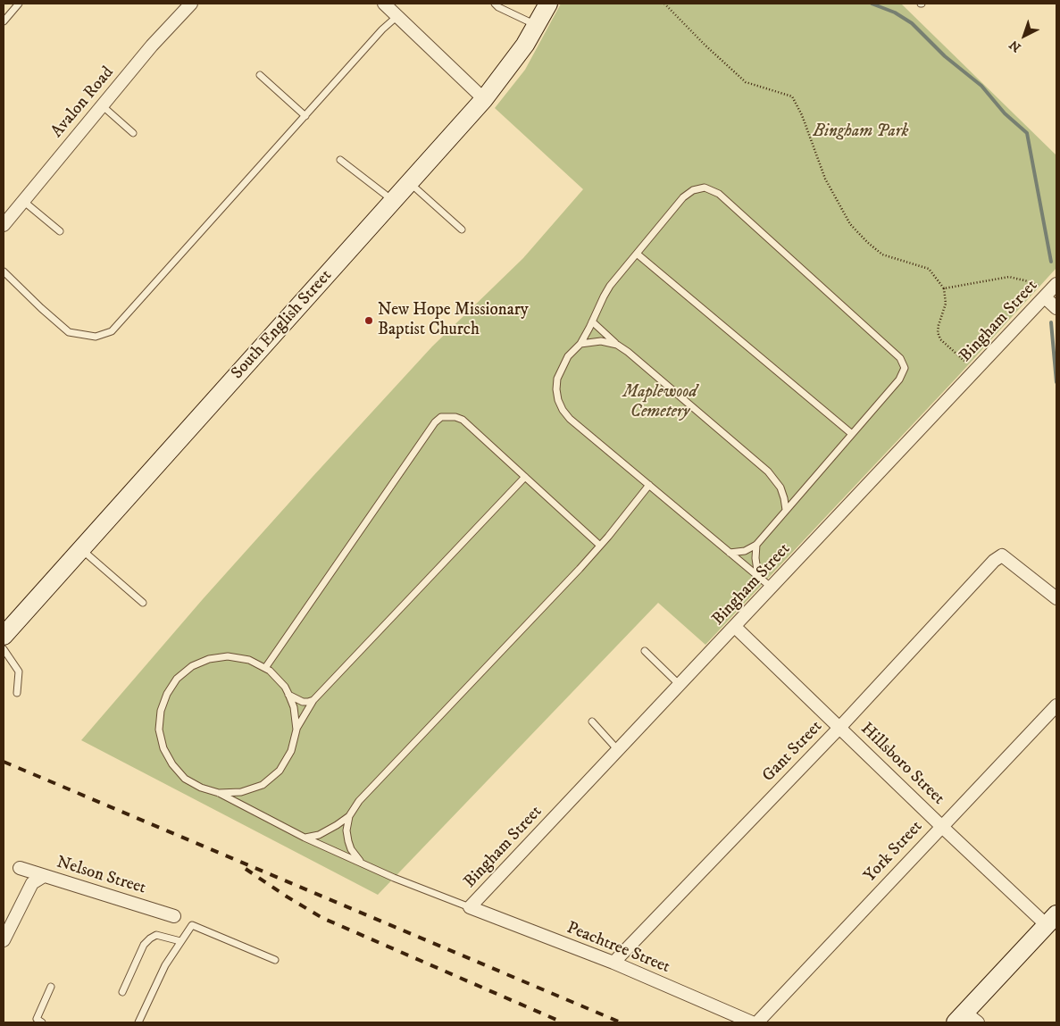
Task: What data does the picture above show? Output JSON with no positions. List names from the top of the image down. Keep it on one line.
{"streets":{"street":["Avalon Road","Bingham Street","South English Street","Gant Street","Hillsboro Street","York Street","Nelson Street","Peachtree Street"]},"crossings":[["Bingham Street","Hillsboro Street"],["Bingham Street","Peachtree Street"],["Gant Street","Hillsboro Street"],["Gant Street","Peachtree Street"],["Hillsboro Street","York Street"]],"parks":["Bingham Park","Maplewood Cemetery"],"places":["New Hope Missionary Baptist Church"],"north":"bottom left"}
